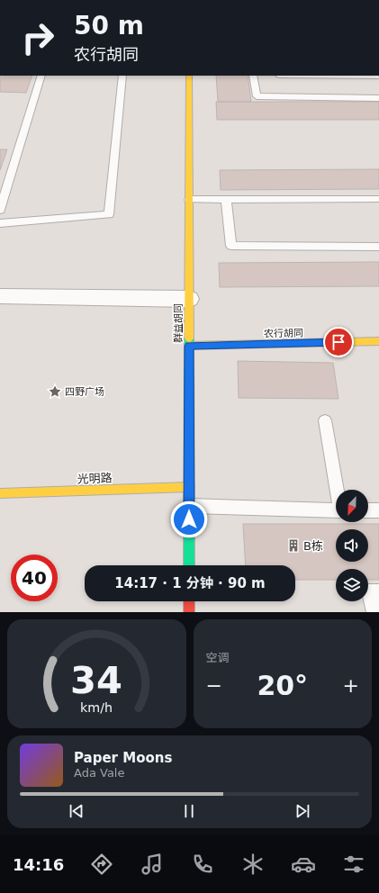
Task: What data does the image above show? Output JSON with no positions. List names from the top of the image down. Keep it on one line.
{"streets":{"street":["群益胡同","农行胡同","光明路"]},"crossings":[["群益胡同","农行胡同"],["群益胡同","光明路"]],"places":{"place":["四野广场"],"building":["B栋"]},"north":"bottom left","page":{"turn":["50 m","农行胡同"],"limit":"40","trip":"14:17 · 1 分钟 · 90 m","tile":"空调","heat":["−","20°","+"],"song":["Paper Moons","Ada Vale"],"tabs":"14:16","gauge":["34","km/h"]}}
